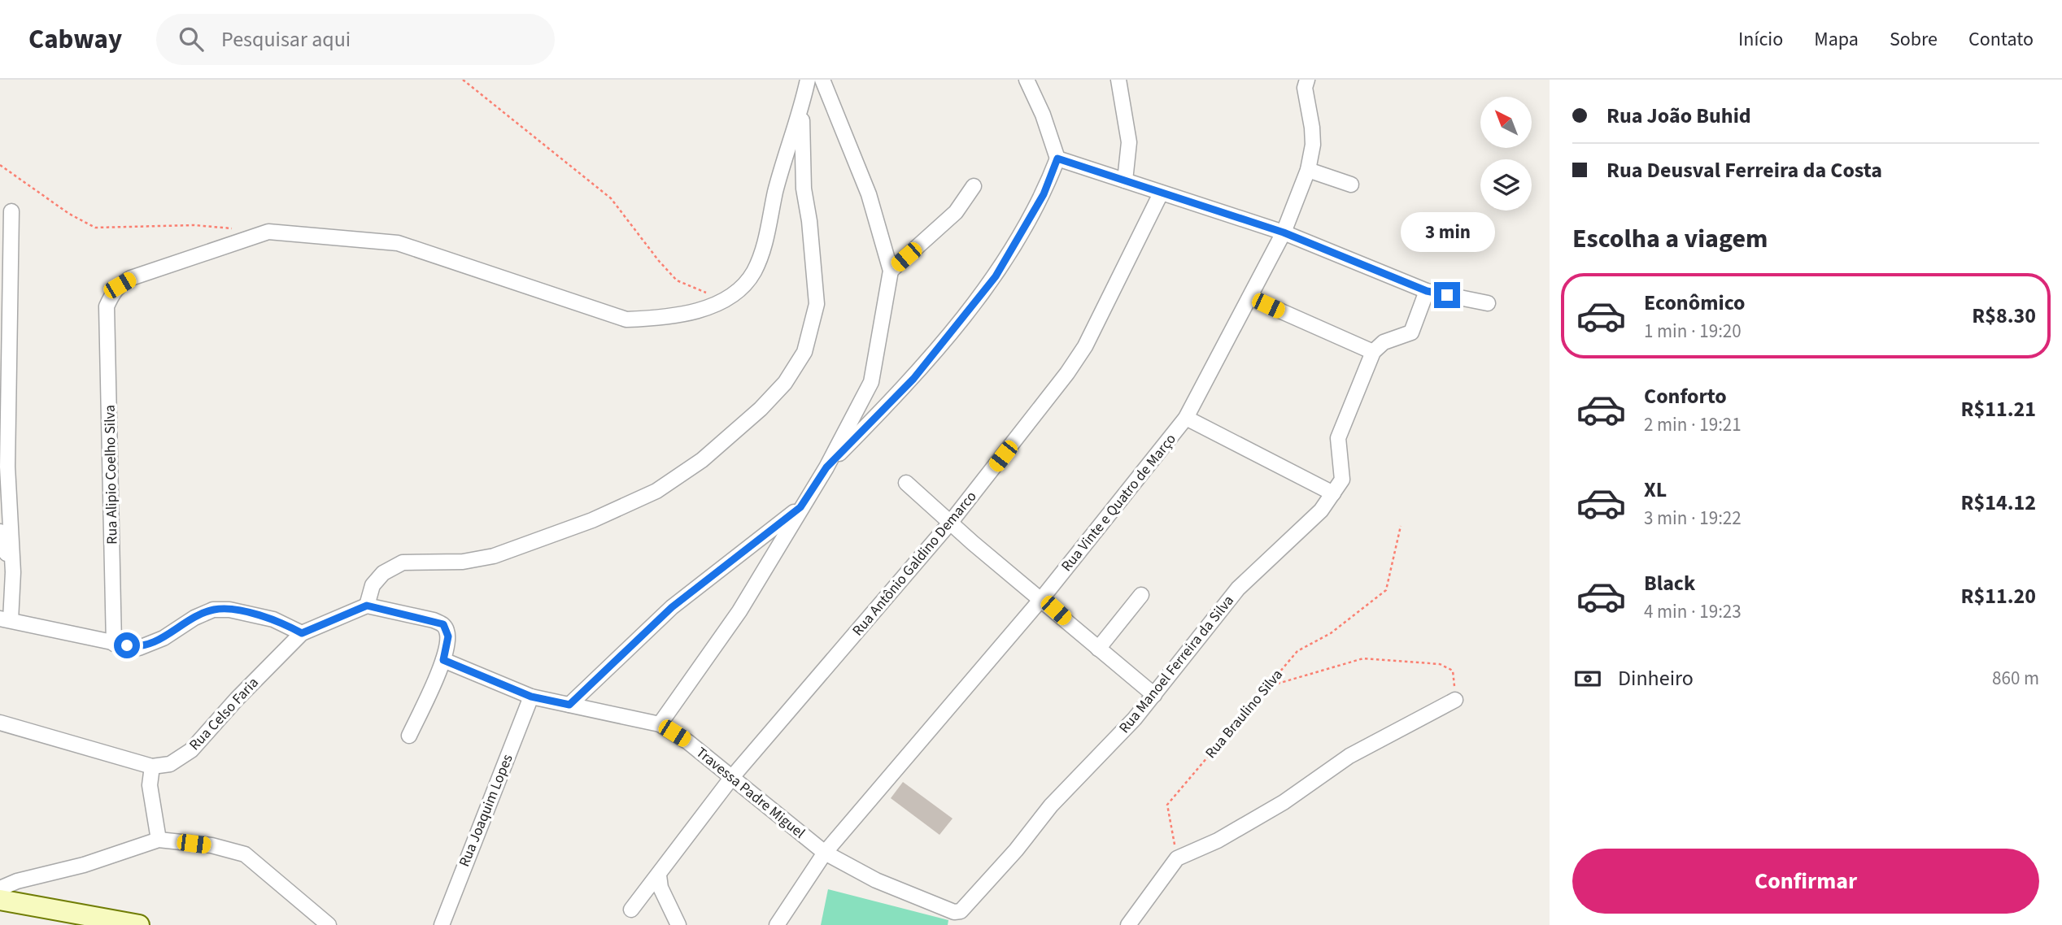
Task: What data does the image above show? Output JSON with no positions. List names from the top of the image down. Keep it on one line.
{"streets":{"street":["Rua Alipio Coelho Silva","Rua Vinte e Quatro de Março","Rua Antônio Galdino Demarco","Rua Manoel Ferreira da Silva","Rua Celso Faria","Travessa Padre Miguel","Rua Joaquim Lopes"],"path":["Rua Braulino Silva"]},"crossings":[["Rua Vinte e Quatro de Março","Travessa Padre Miguel"],["Rua Antônio Galdino Demarco","Travessa Padre Miguel"],["Rua Manoel Ferreira da Silva","Travessa Padre Miguel"],["Travessa Padre Miguel","Rua Joaquim Lopes"]],"north":"top left","page":{"header":"Cabway","search":"Pesquisar aqui","nav":["Início","Mapa","Sobre","Contato"],"banner":["Rua João Buhid","Rua Deusval Ferreira da Costa"],"heading":"Escolha a viagem","bubble":"3 min","list":[{"name":"Econômico","note":"1 min · 19:20","value":"R$8.30"},{"name":"Conforto","note":"2 min · 19:21","value":"R$11.21"},{"name":"XL","note":"3 min · 19:22","value":"R$14.12"},{"name":"Black","note":"4 min · 19:23","value":"R$11.20"}],"pay":["Dinheiro","860 m"],"buttons":"Confirmar"}}
